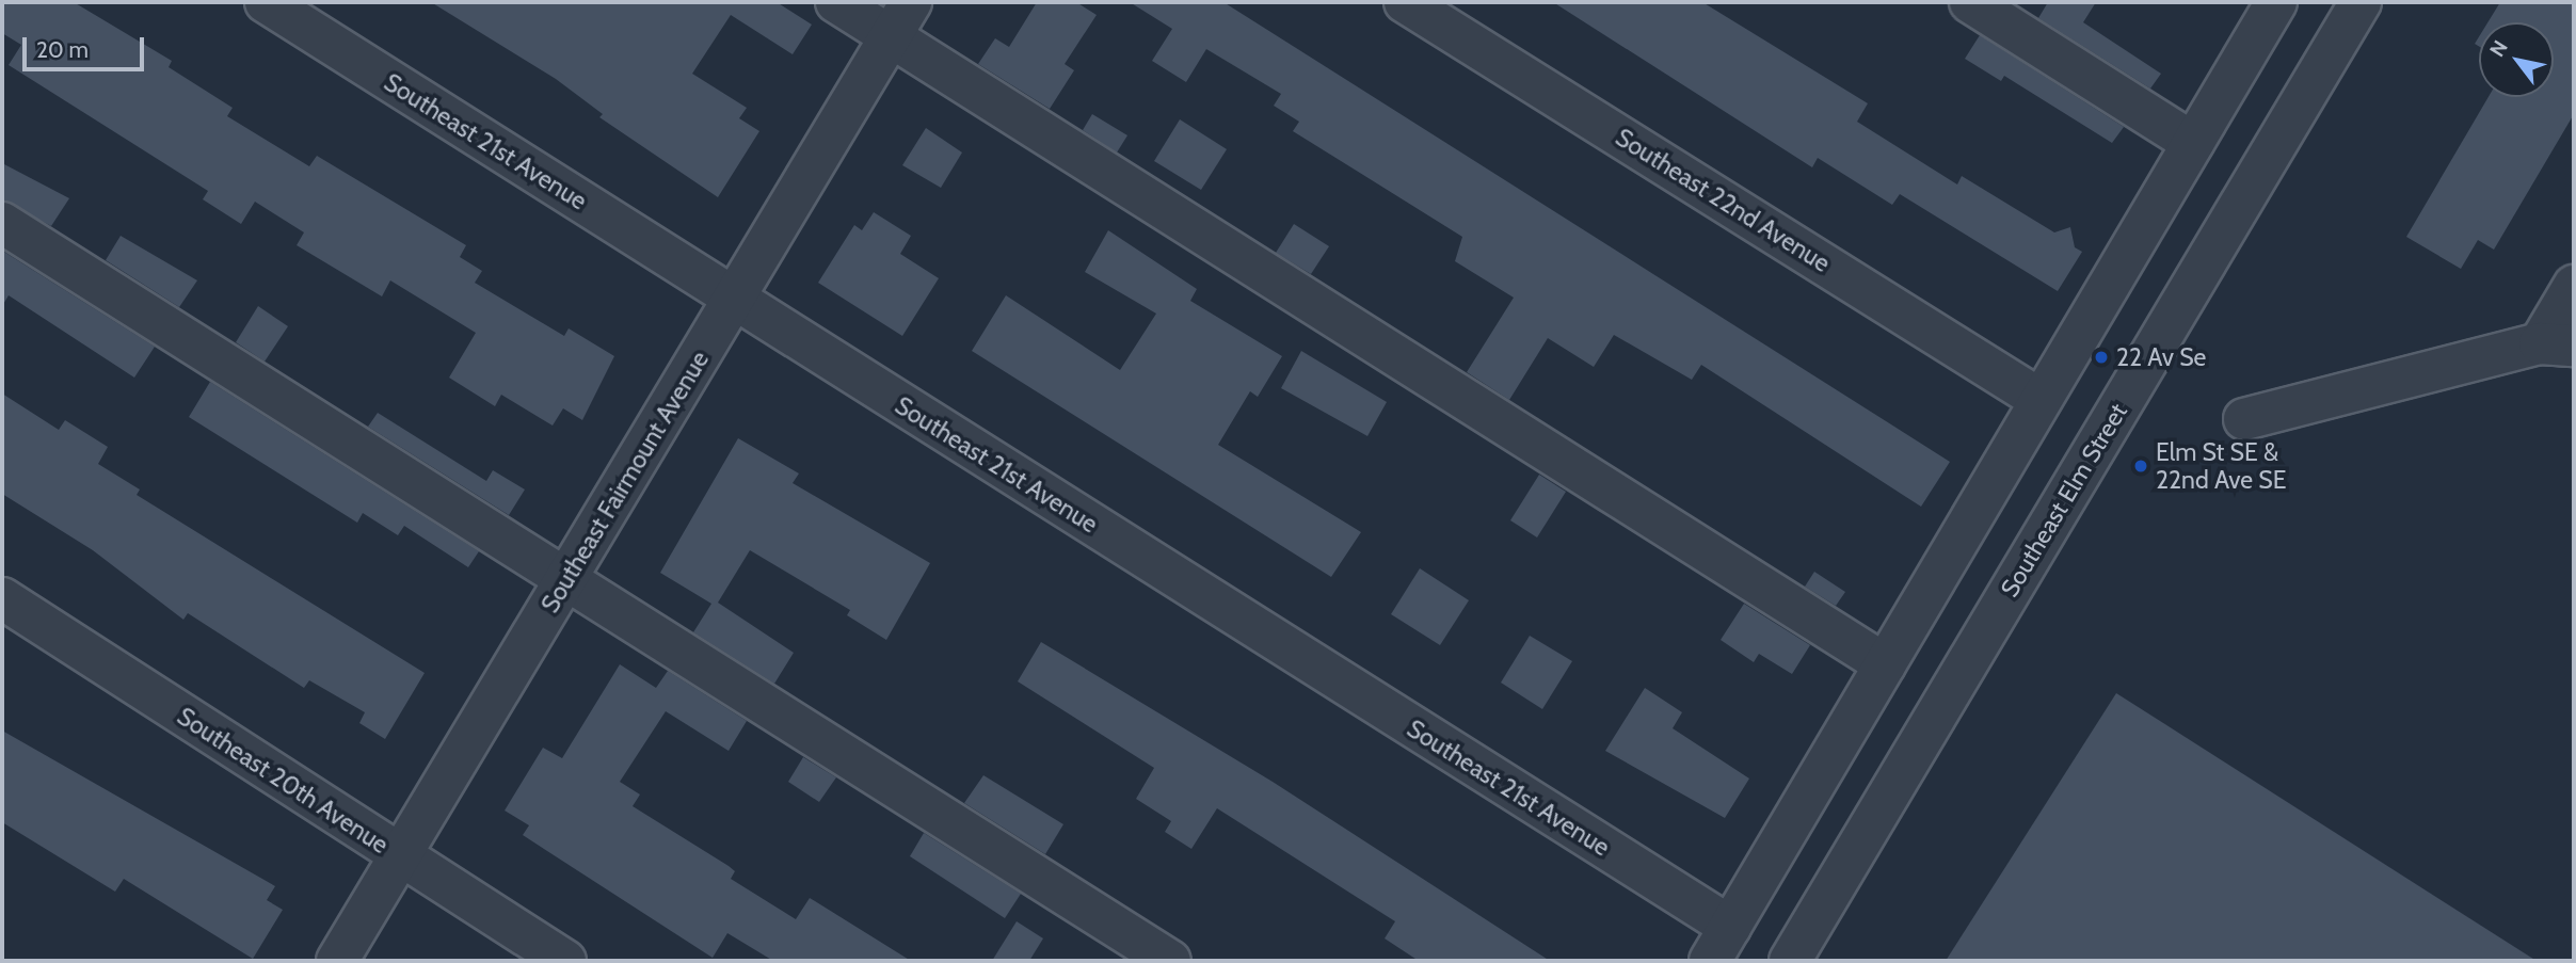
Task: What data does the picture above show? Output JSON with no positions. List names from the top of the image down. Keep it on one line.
{"streets":{"street":["Southeast 21st Avenue","Southeast 22nd Avenue","Southeast Fairmount Avenue","Southeast Elm Street","Southeast 20th Avenue"]},"crossings":[["Southeast 21st Avenue","Southeast Fairmount Avenue"],["Southeast Fairmount Avenue","Southeast 20th Avenue"]],"places":["22 Av Se","Elm St SE & 22nd Ave SE"],"scale_bar":"20 m","north":"top left"}
